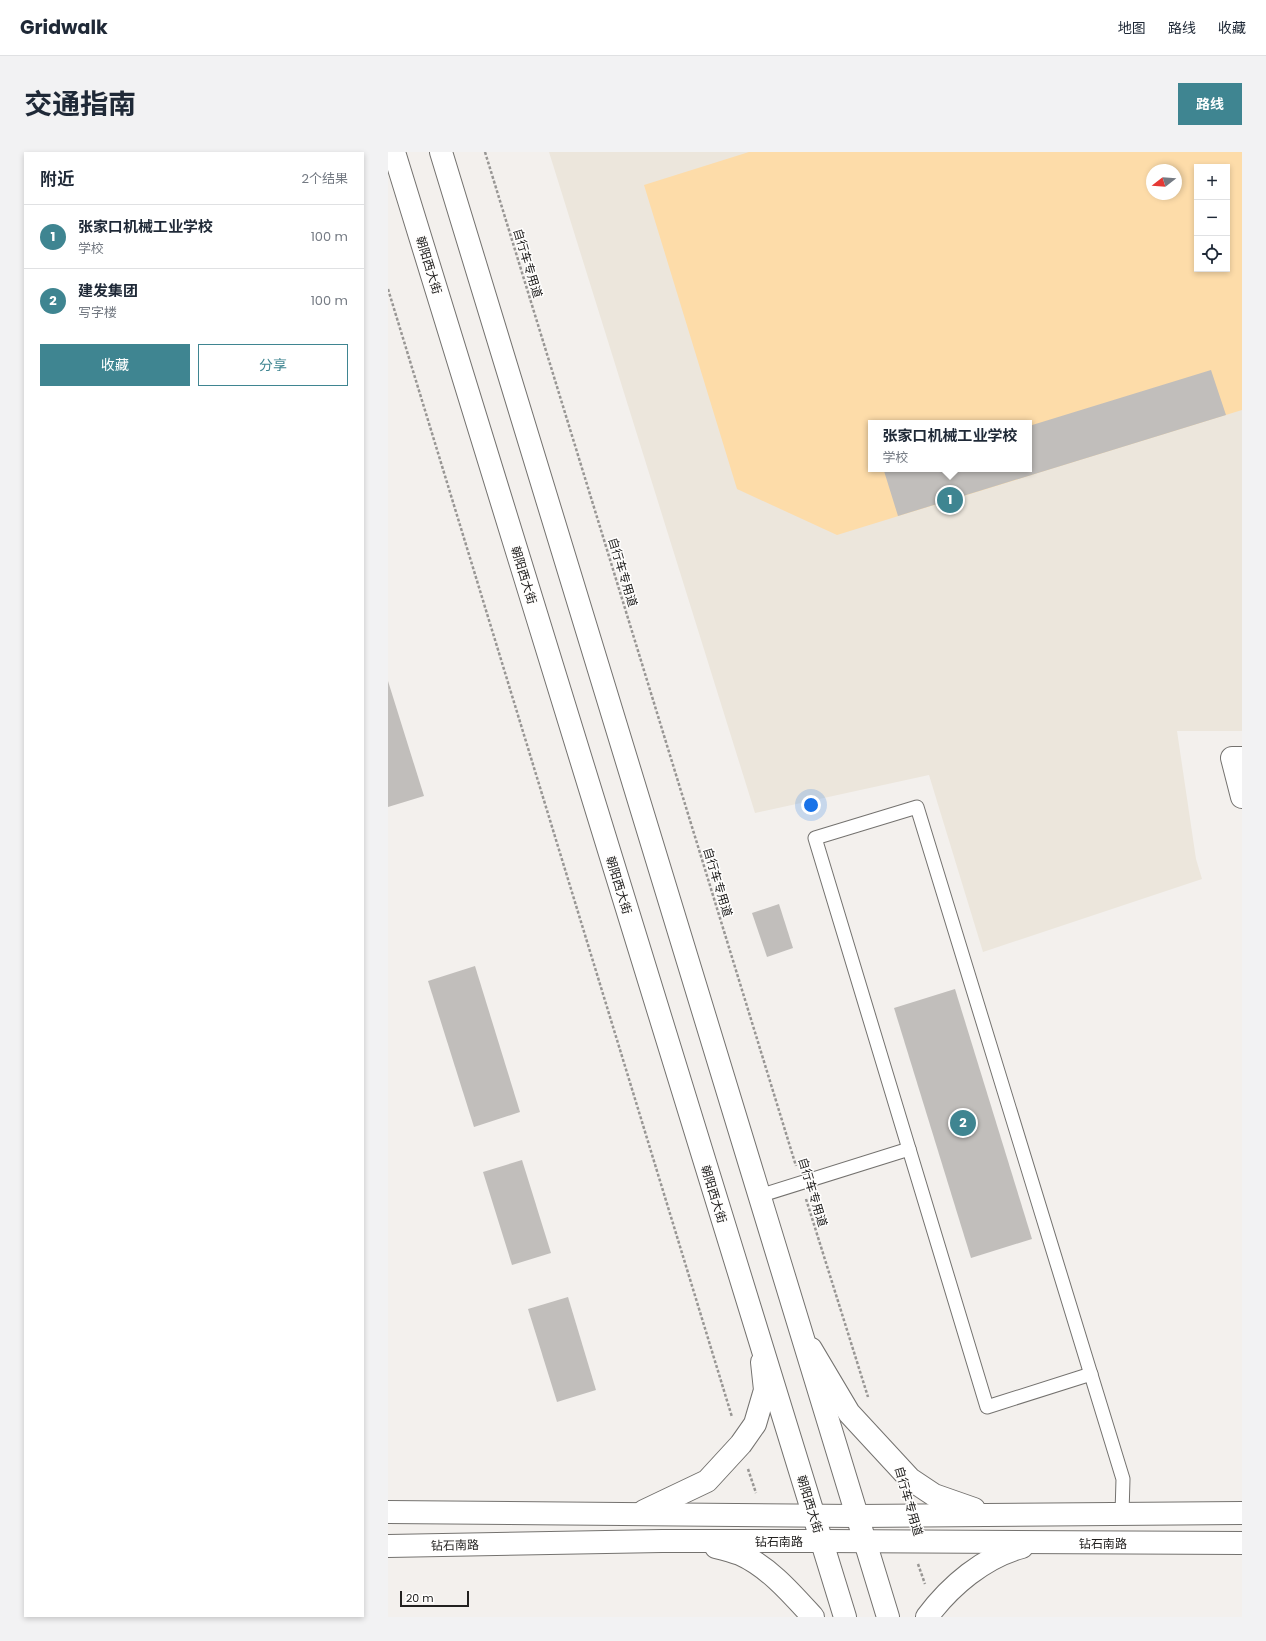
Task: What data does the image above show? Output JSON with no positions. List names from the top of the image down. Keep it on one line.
{"streets":{"main road":["朝阳西大街","钻石南路"],"path":["自行车专用道"]},"crossings":[["自行车专用道","钻石南路"],["朝阳西大街","钻石南路"]],"scale_bar":"20 m","north":"left","page":{"header":"Gridwalk","nav":["地图","路线","收藏"],"title":"交通指南","buttons":["路线",["收藏","分享"]],"heading":["附近","2个结果"],"map_buttons":["+","−"],"list":[{"mark":"1","name":"张家口机械工业学校","note":"学校","value":"100 m"},{"mark":"2","name":"建发集团","note":"写字楼","value":"100 m"}],"popup":["张家口机械工业学校","学校"],"pins":["1","2"],"scale":"20 m"}}
